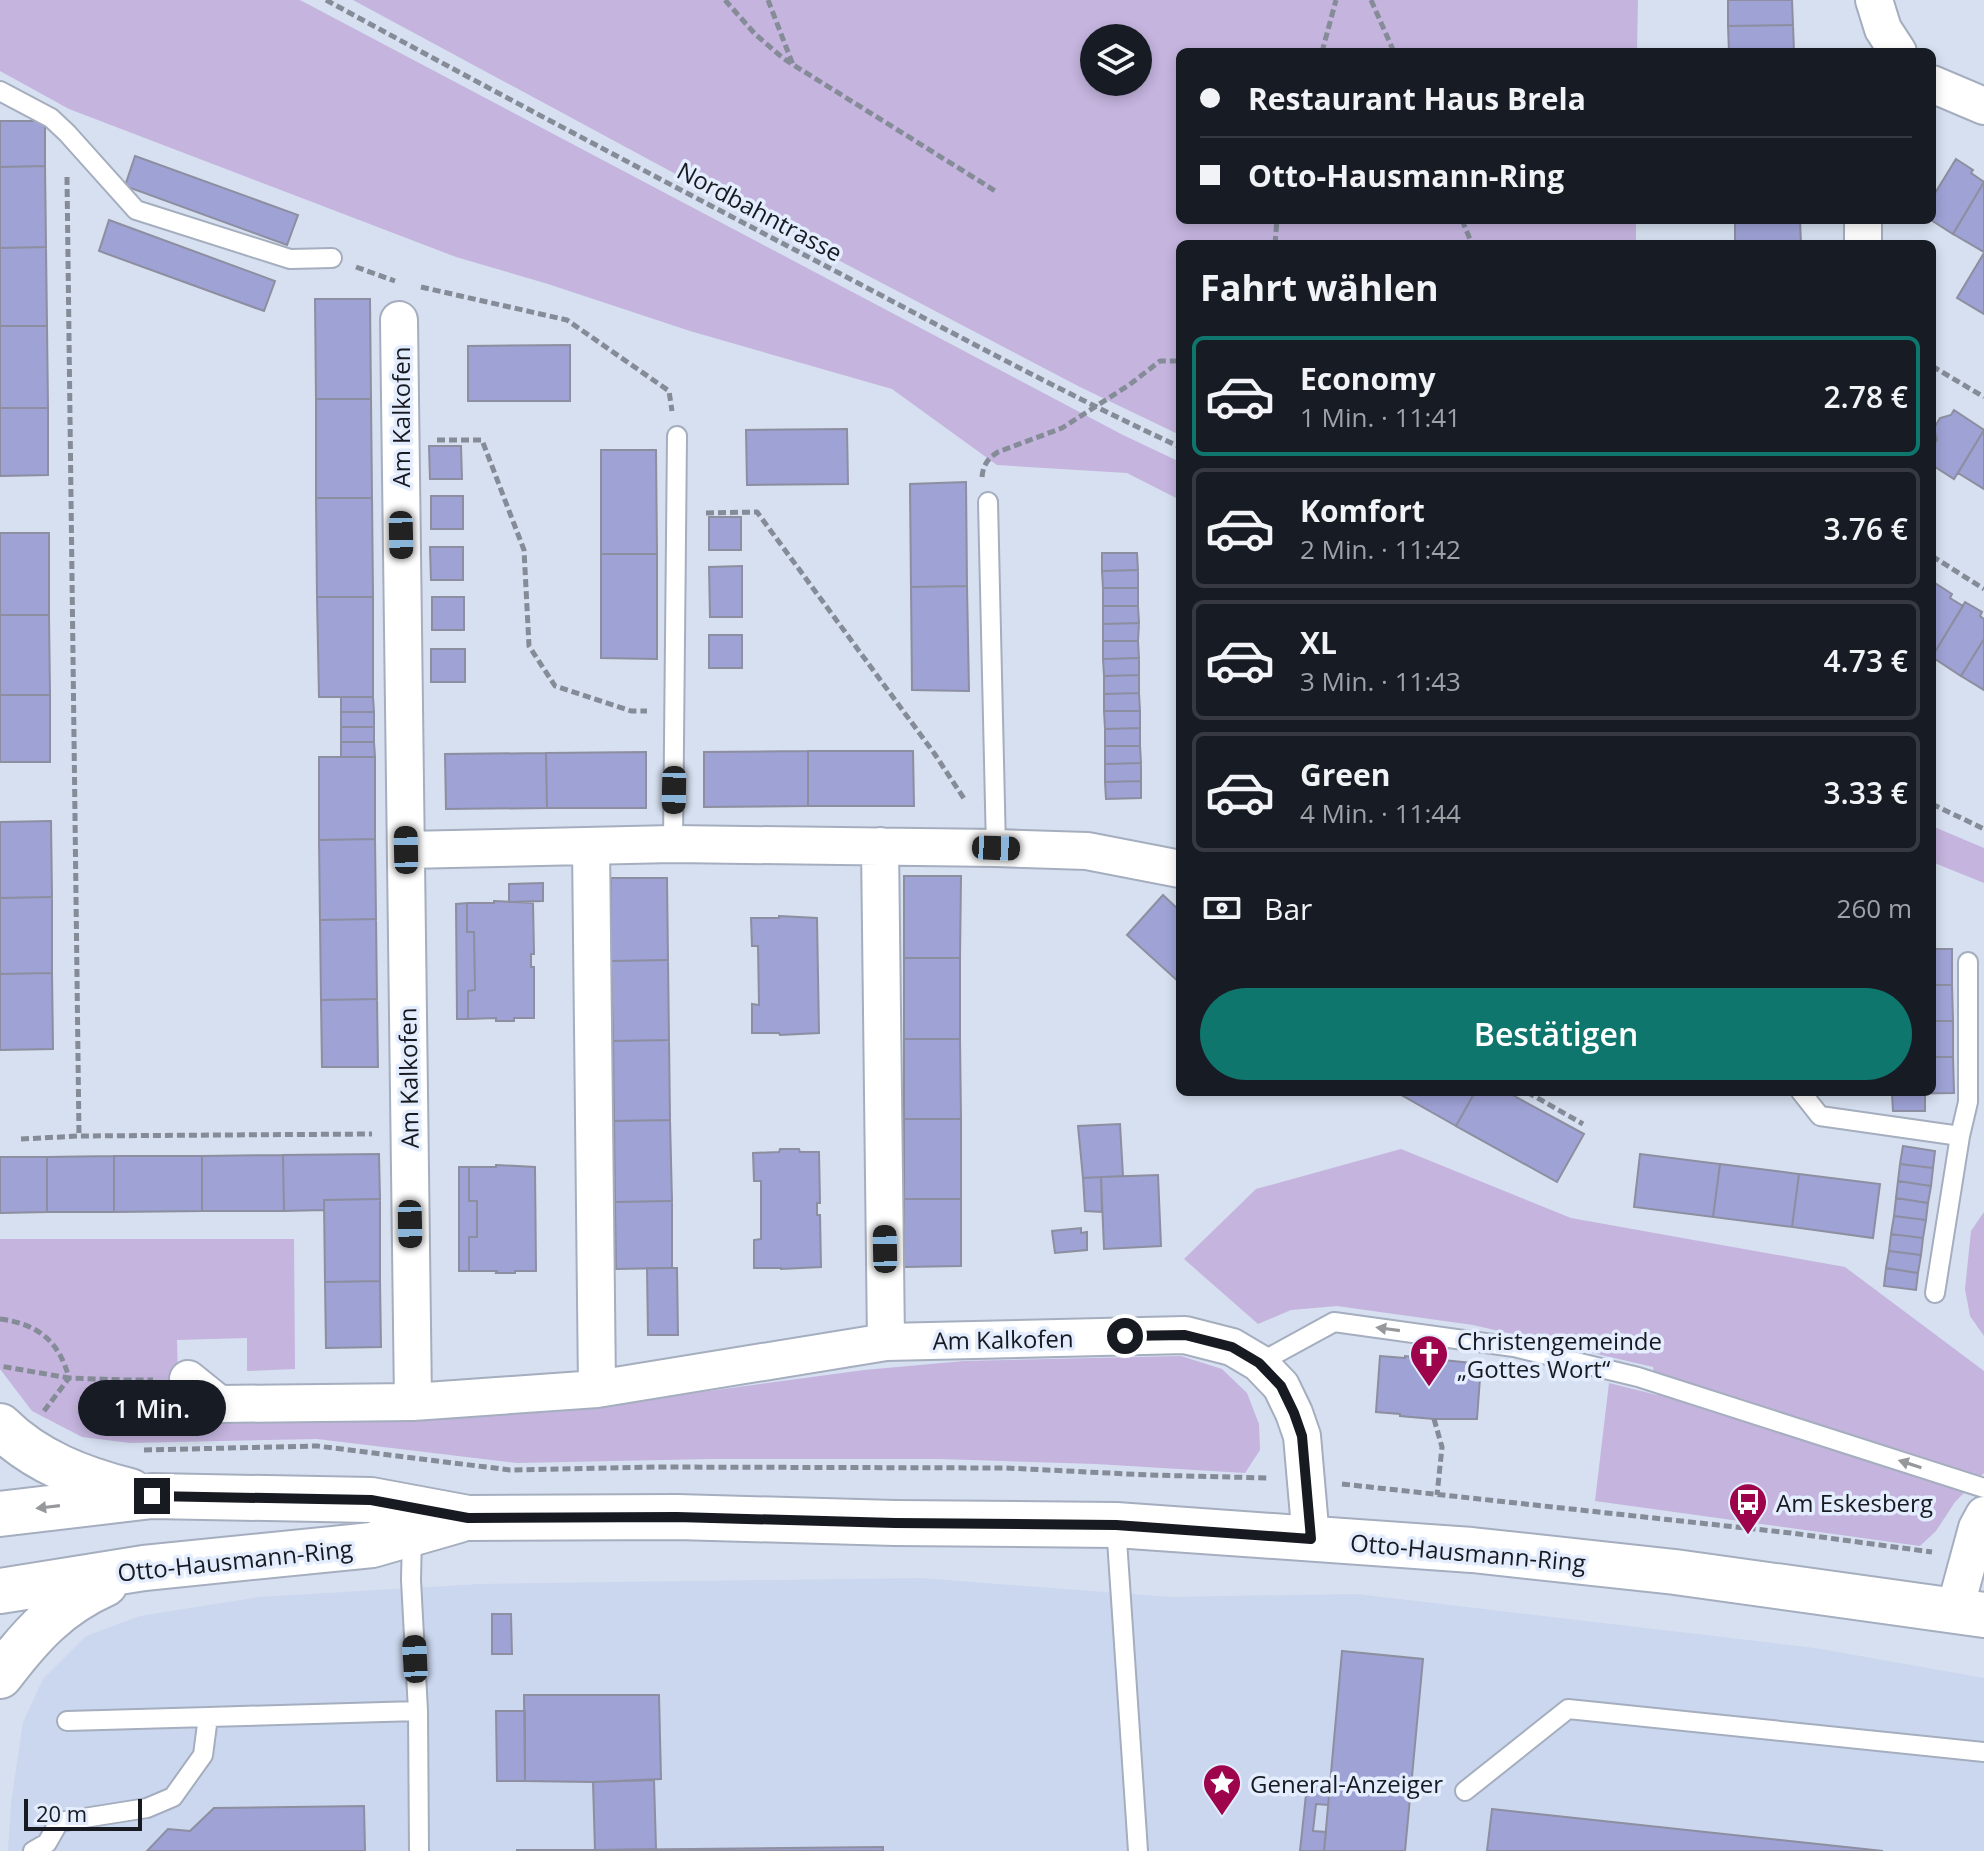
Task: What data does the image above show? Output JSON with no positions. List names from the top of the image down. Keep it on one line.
{"streets":{"street":["Am Kalkofen","Otto-Hausmann-Ring"],"path":["Nordbahntrasse"]},"crossings":[["Am Kalkofen","Otto-Hausmann-Ring"]],"places":{"church":["Christengemeinde „Gottes Wort“"],"bus stop":["Am Eskesberg"],"place":["General-Anzeiger"]},"scale_bar":"20 m","page":{"banner":["Restaurant Haus Brela","Otto-Hausmann-Ring"],"heading":"Fahrt wählen","list":[{"name":"Economy","note":"1 Min. · 11:41","value":"2.78 €"},{"name":"Komfort","note":"2 Min. · 11:42","value":"3.76 €"},{"name":"XL","note":"3 Min. · 11:43","value":"4.73 €"},{"name":"Green","note":"4 Min. · 11:44","value":"3.33 €"}],"pay":["Bar","260 m"],"buttons":"Bestätigen","bubble":"1 Min.","scale":"20 m"}}
